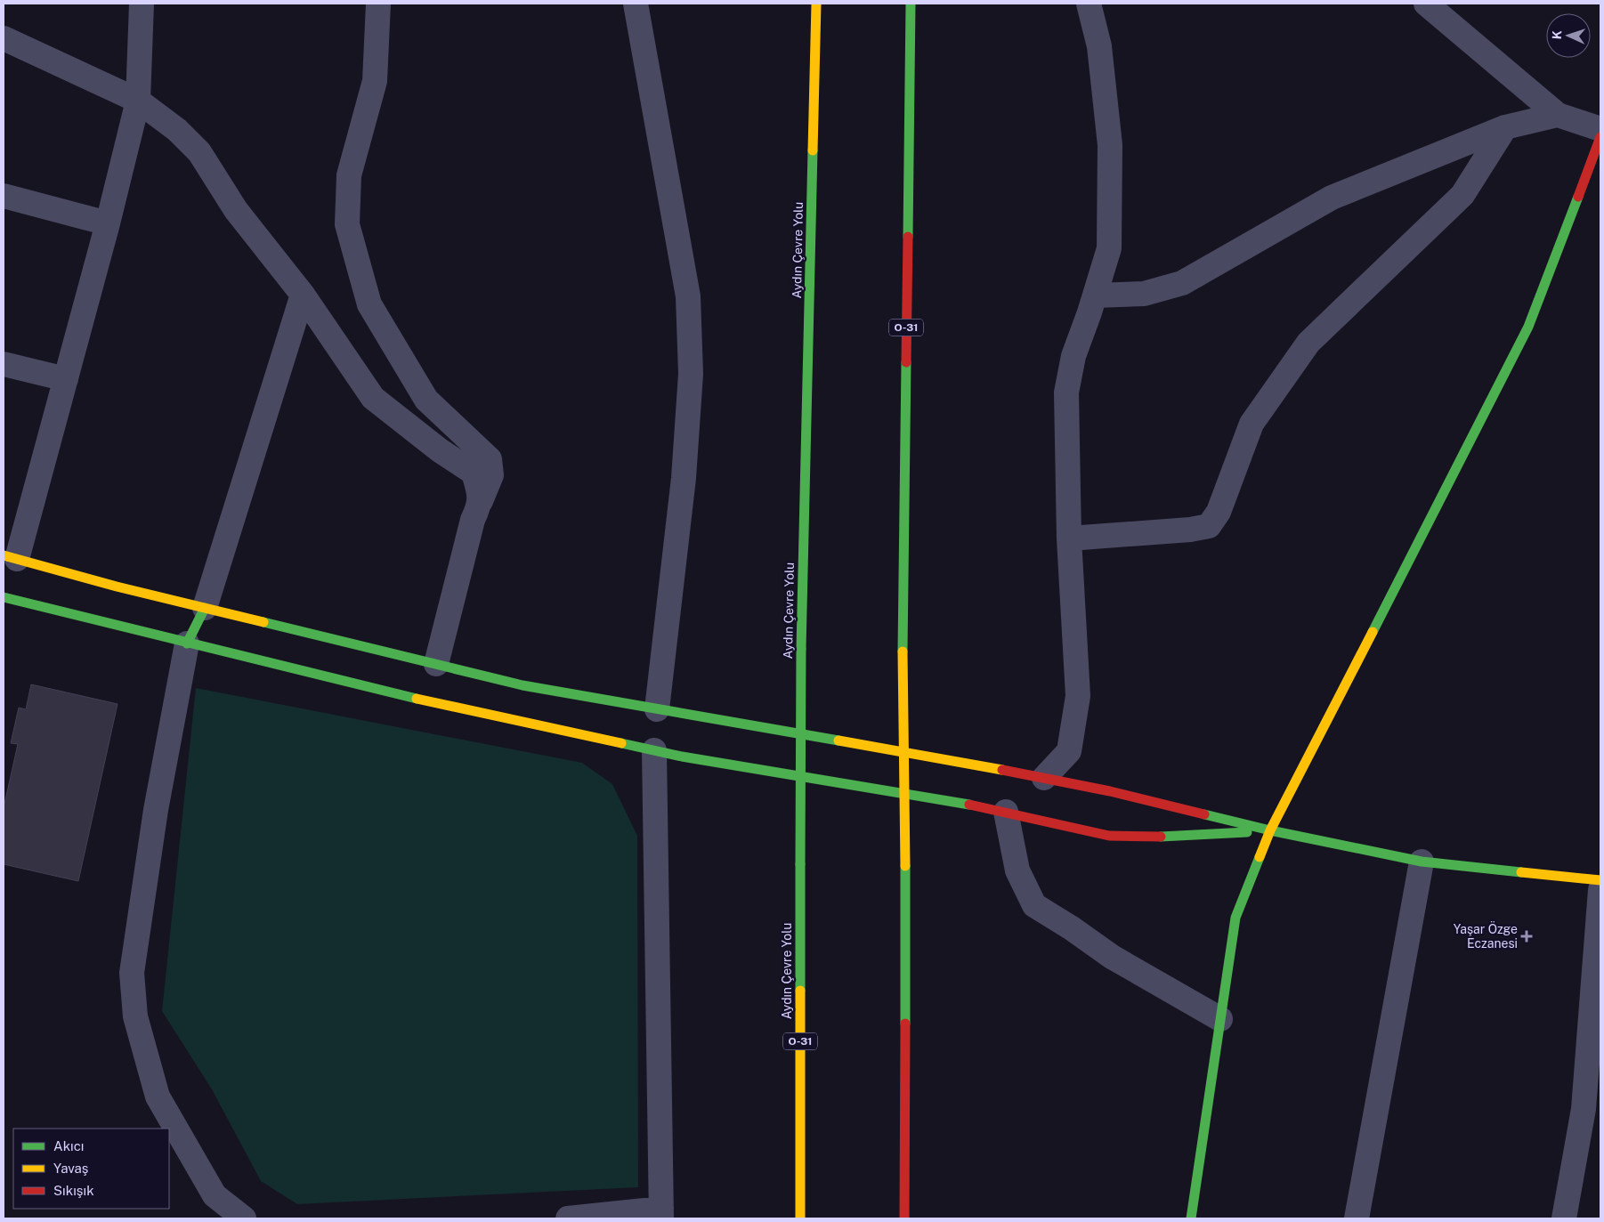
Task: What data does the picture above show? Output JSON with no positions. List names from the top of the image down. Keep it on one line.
{"streets":{"main road":["Aydın Çevre Yolu","O-31"]},"places":{"health":["Yaşar Özge Eczanesi"]},"legend":["Akıcı","Yavaş","Sıkışık"],"north":"left"}
